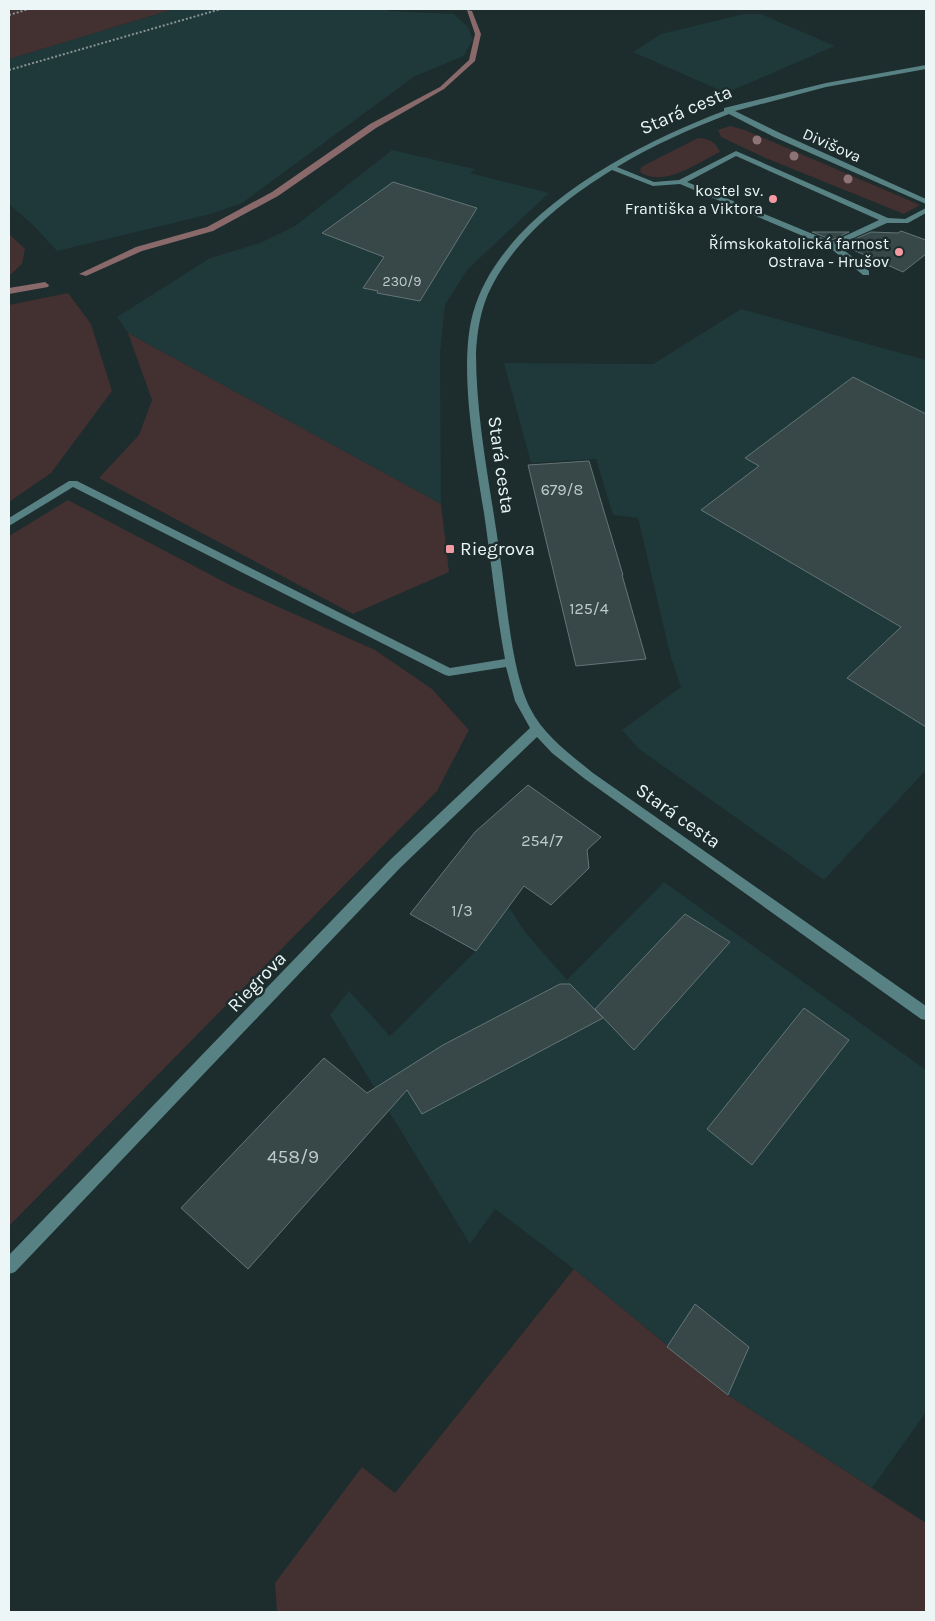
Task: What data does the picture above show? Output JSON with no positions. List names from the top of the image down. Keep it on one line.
{"streets":{"street":["Stará cesta","Divišova","Riegrova"]},"crossings":[["Stará cesta","Divišova"],["Stará cesta","Riegrova"]],"places":{"other":["kostel sv. Františka a Viktora","Římskokatolická farnost Ostrava - Hrušov"],"transit":["Riegrova"]},"house_numbers":["230/9","679/8","125/4","254/7","1/3","458/9"]}
